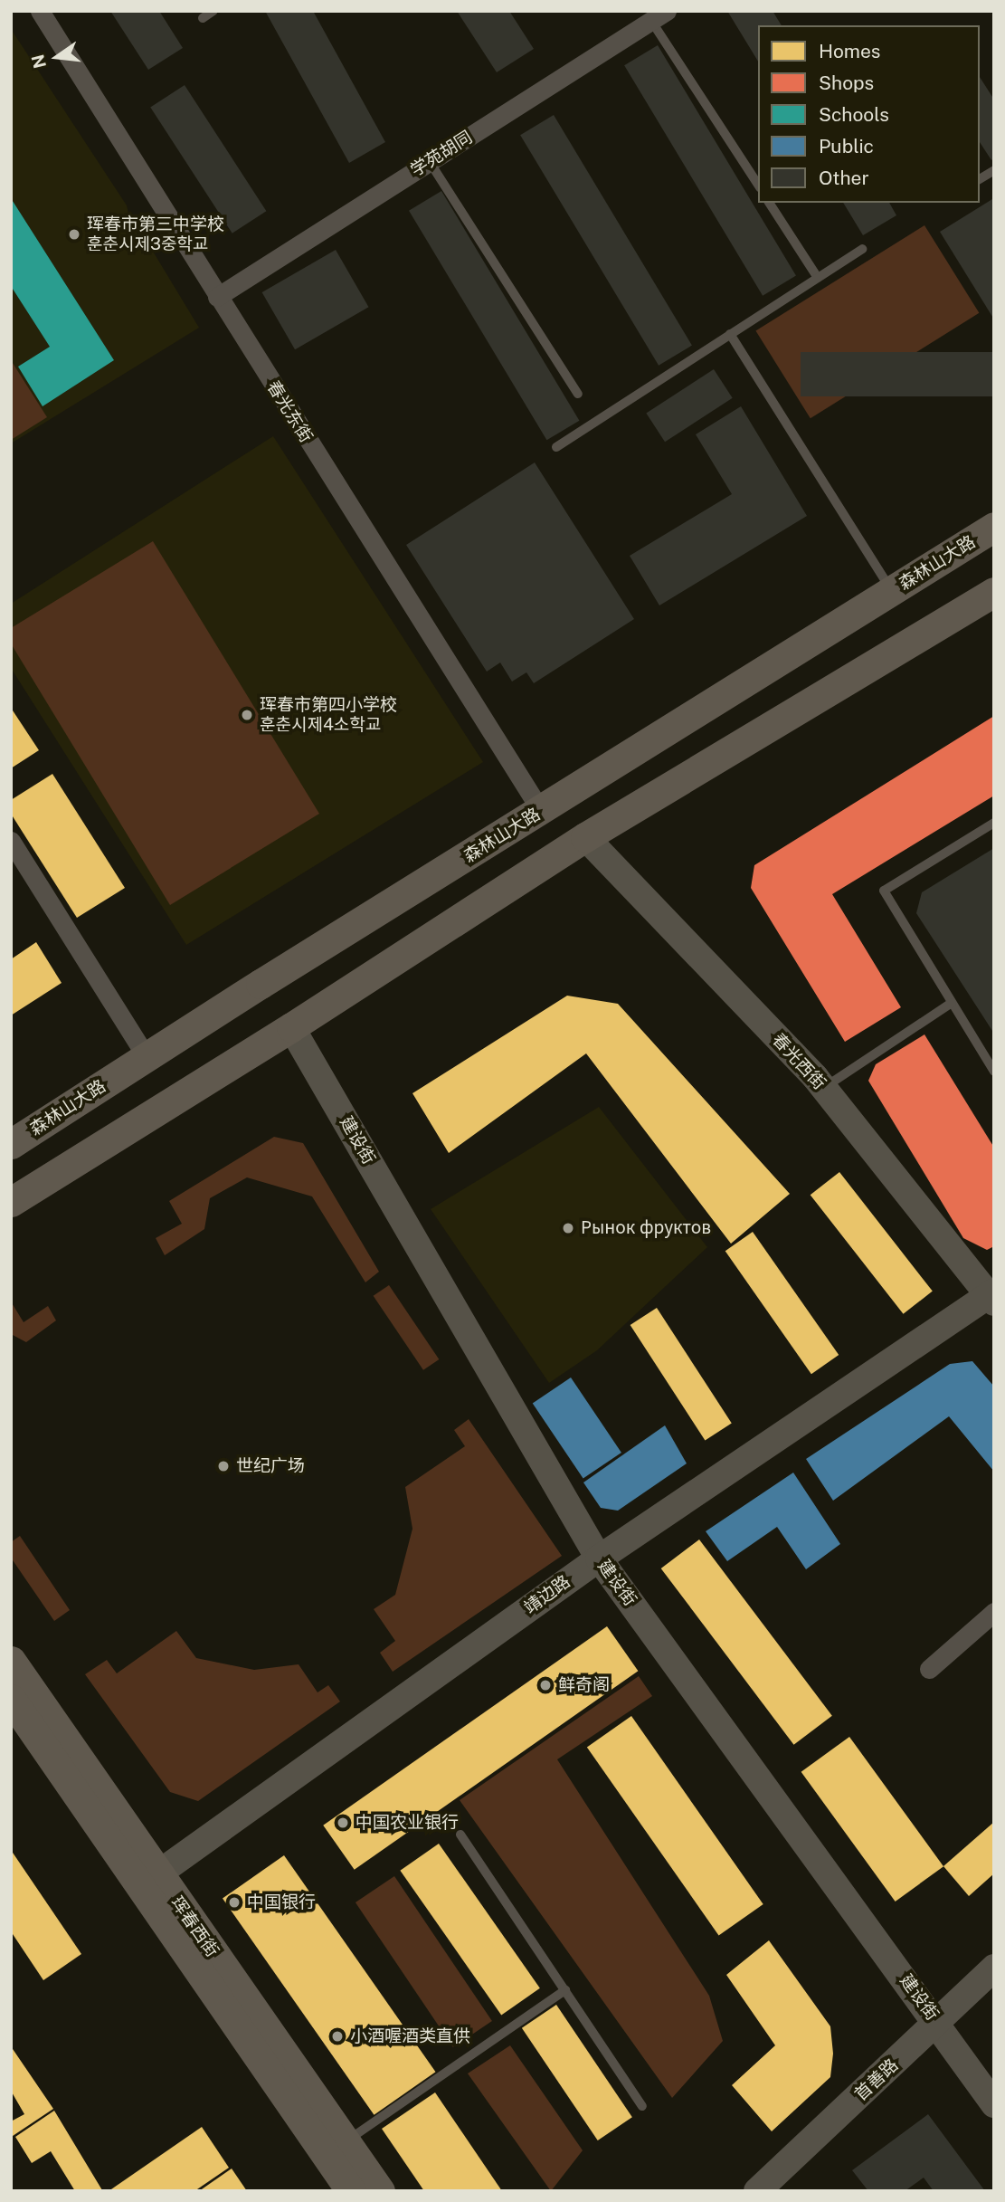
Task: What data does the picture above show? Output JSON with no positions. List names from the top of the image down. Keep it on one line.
{"streets":{"main road":["森林山大路","珲春西街"],"street":["学苑胡同","春光东街","春光西街","建设街","靖边路","首善路"]},"crossings":[["学苑胡同","春光东街"],["春光东街","森林山大路"],["春光西街","靖边路"],["建设街","靖边路"],["建设街","首善路"],["靖边路","珲春西街"]],"places":["珲春市第三中学校 훈춘시제3중학교","珲春市第四小学校 훈춘시제4소학교","Рынок фруктов","世纪广场","鲜奇阁","中国农业银行","中国银行","小酒喔酒类直供"],"legend":["Homes","Shops","Schools","Public","Other"],"north":"left"}
